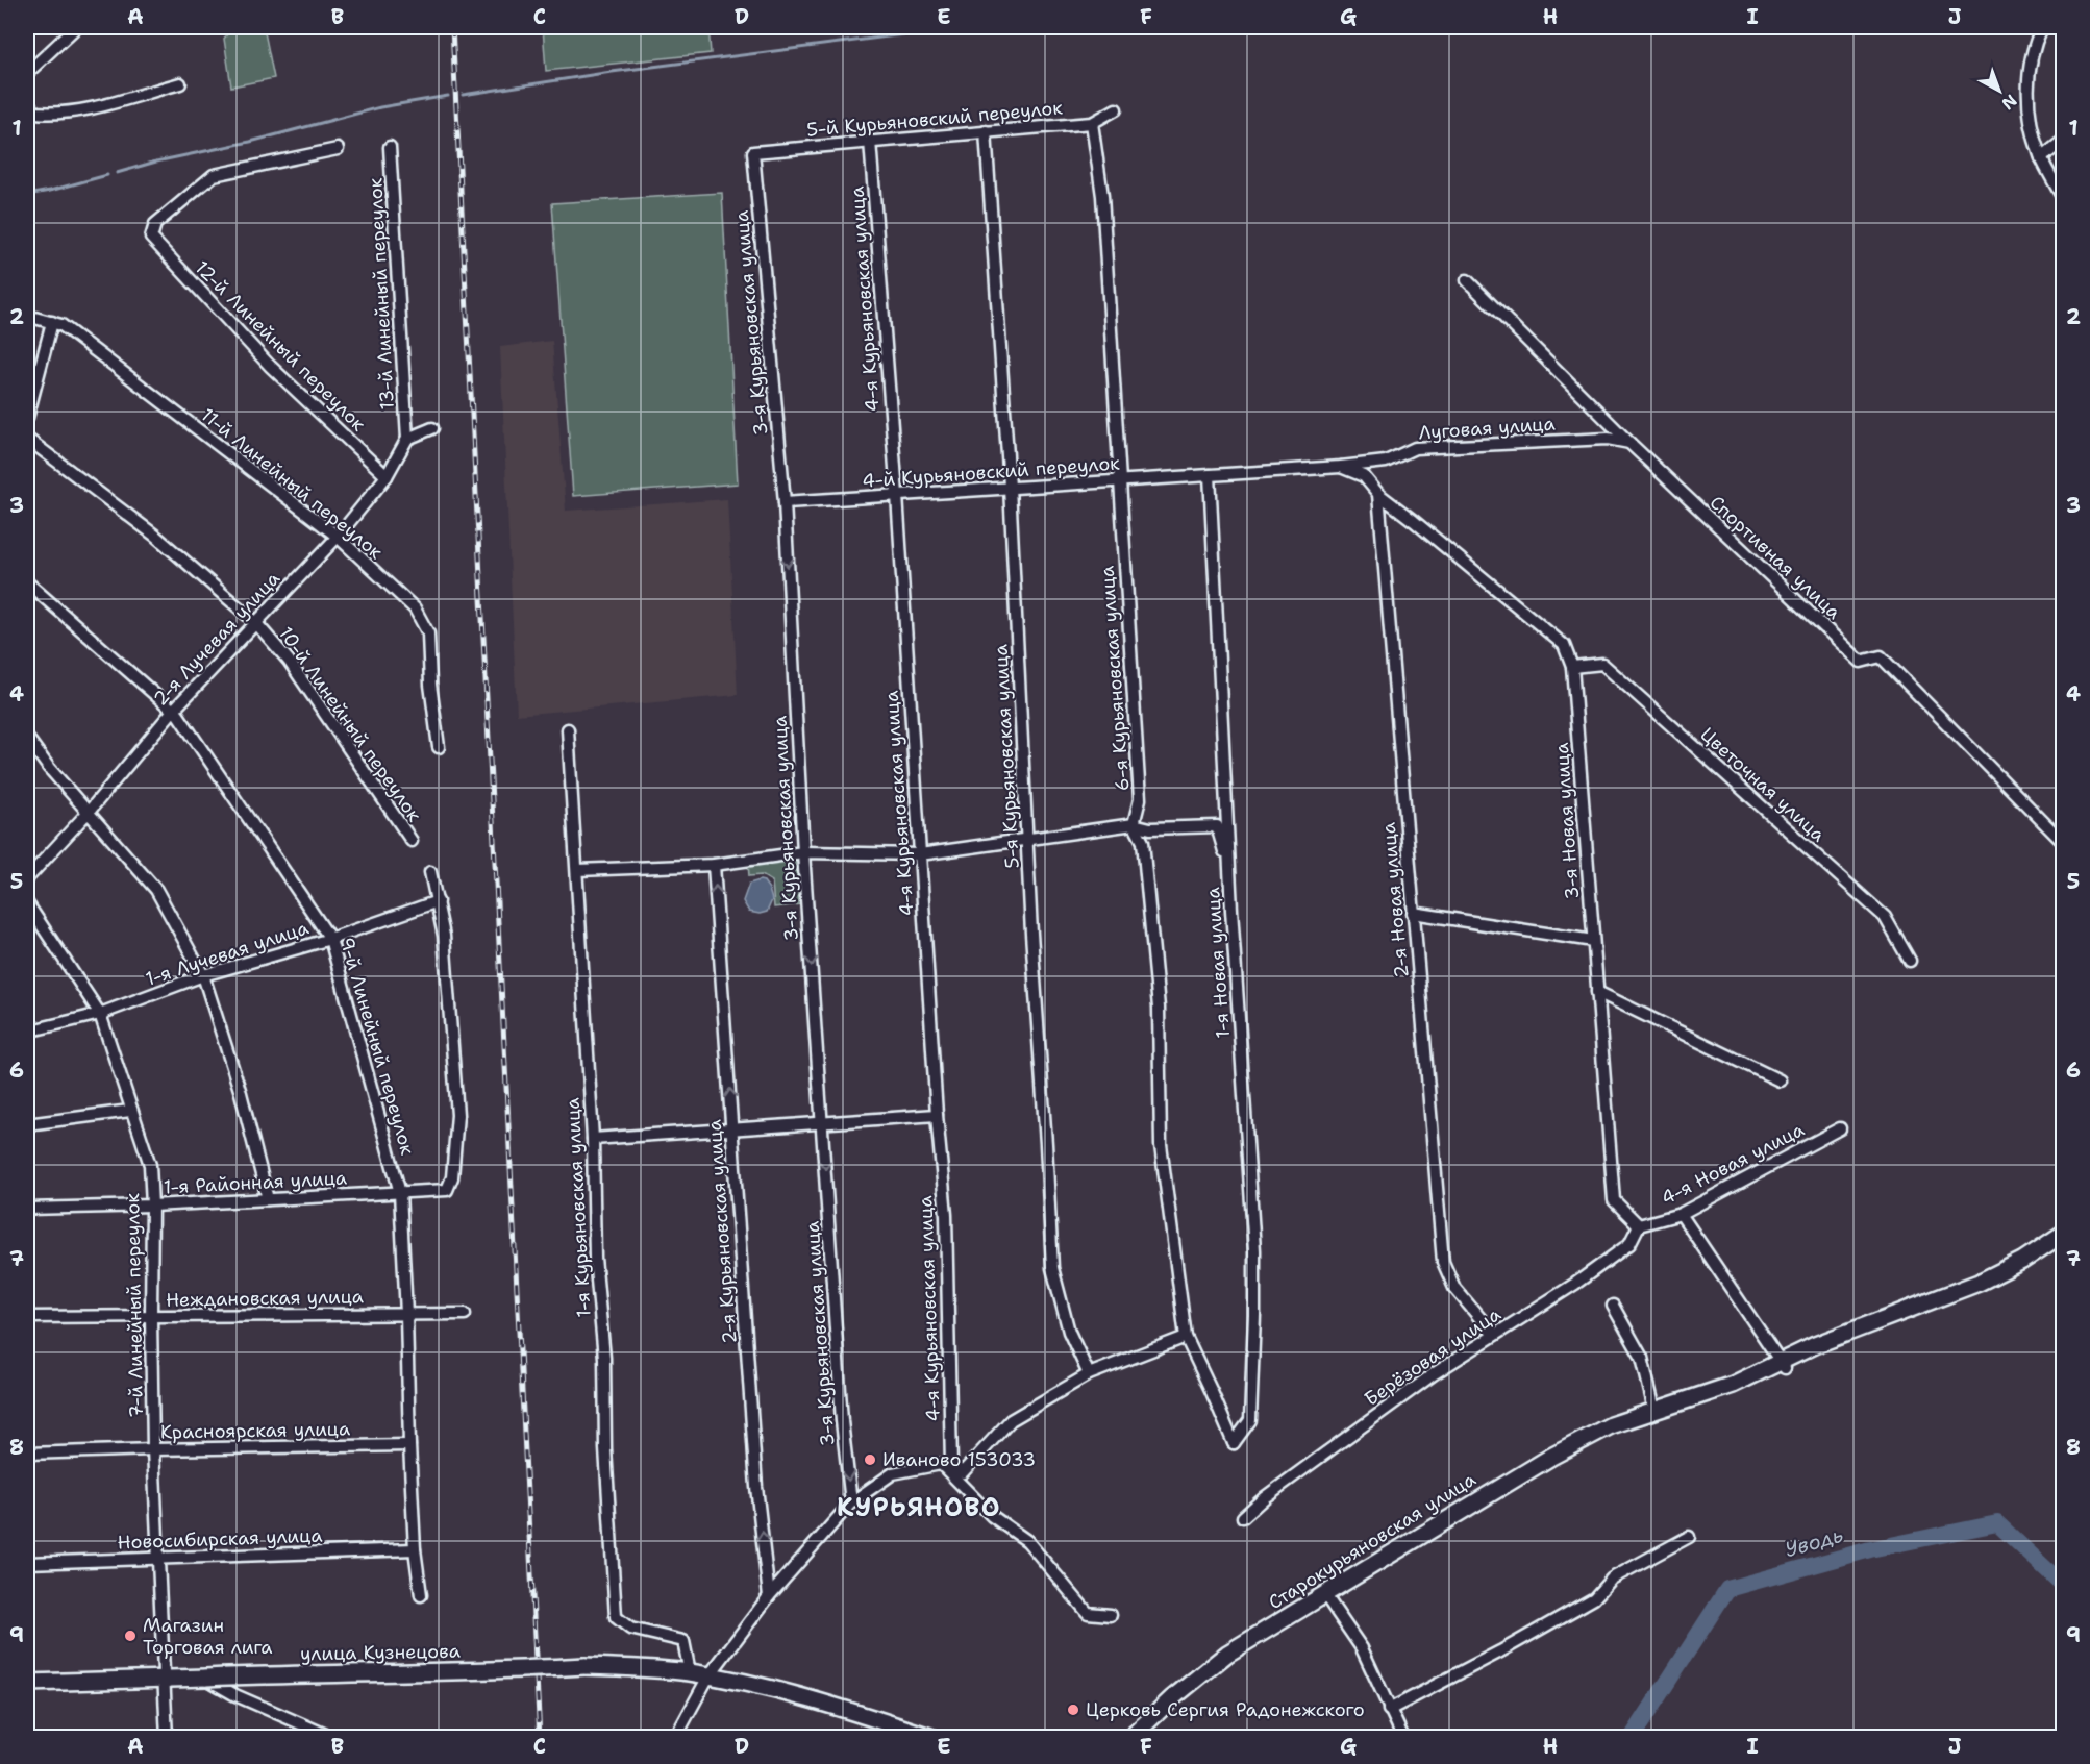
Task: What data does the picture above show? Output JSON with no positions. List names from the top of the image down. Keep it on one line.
{"streets":{"main road":["Старокурьяновская улица","улица Кузнецова"],"street":["5-й Курьяновский переулок","13-й Линейный переулок","4-я Курьяновская улица","3-я Курьяновская улица","12-й Линейный переулок","Луговая улица","4-й Курьяновский переулок","11-й Линейный переулок","Спортивная улица","2-я Лучевая улица","6-я Курьяновская улица","10-й Линейный переулок","5-я Курьяновская улица","Цветочная улица","3-я Новая улица","2-я Новая улица","1-я Лучевая улица","1-я Новая улица","9-й Линейный переулок","4-я Новая улица","1-я Районная улица","1-я Курьяновская улица","2-я Курьяновская улица","Неждановская улица","7-й Линейный переулок","Берёзовая улица","Красноярская улица","Новосибирская улица"]},"crossings":[["5-й Курьяновский переулок","4-я Курьяновская улица"],["5-й Курьяновский переулок","3-я Курьяновская улица"],["5-й Курьяновский переулок","6-я Курьяновская улица"],["5-й Курьяновский переулок","5-я Курьяновская улица"],["13-й Линейный переулок","2-я Лучевая улица"],["4-я Курьяновская улица","4-й Курьяновский переулок"],["3-я Курьяновская улица","4-й Курьяновский переулок"],["12-й Линейный переулок","2-я Лучевая улица"],["Луговая улица","4-й Курьяновский переулок"],["Луговая улица","Спортивная улица"],["Луговая улица","1-я Новая улица"],["4-й Курьяновский переулок","6-я Курьяновская улица"],["4-й Курьяновский переулок","5-я Курьяновская улица"],["4-й Курьяновский переулок","1-я Новая улица"],["11-й Линейный переулок","2-я Лучевая улица"],["2-я Лучевая улица","10-й Линейный переулок"],["2-я Лучевая улица","9-й Линейный переулок"],["Цветочная улица","3-я Новая улица"],["3-я Новая улица","2-я Новая улица"],["3-я Новая улица","4-я Новая улица"],["3-я Новая улица","Берёзовая улица"],["2-я Новая улица","Берёзовая улица"],["1-я Лучевая улица","9-й Линейный переулок"],["1-я Лучевая улица","1-я Районная улица"],["1-я Лучевая улица","7-й Линейный переулок"],["9-й Линейный переулок","1-я Районная улица"],["9-й Линейный переулок","Неждановская улица"],["9-й Линейный переулок","Красноярская улица"],["9-й Линейный переулок","Новосибирская улица"],["4-я Новая улица","Берёзовая улица"],["1-я Районная улица","7-й Линейный переулок"],["1-я Курьяновская улица","улица Кузнецова"],["Неждановская улица","7-й Линейный переулок"],["7-й Линейный переулок","Красноярская улица"],["7-й Линейный переулок","Новосибирская улица"],["7-й Линейный переулок","улица Кузнецова"]],"one_way":["3-я Курьяновская улица","2-я Курьяновская улица"],"districts":["КУРЬЯНОВО"],"water":["Уводь"],"places":["Иваново 153033","Магазин Торговая лига","Церковь Сергия Радонежского"],"north":"bottom right","grid":{"columns":["A","B","C","D","E","F","G","H","I","J"],"rows":["1","2","3","4","5","6","7","8","9"]}}
